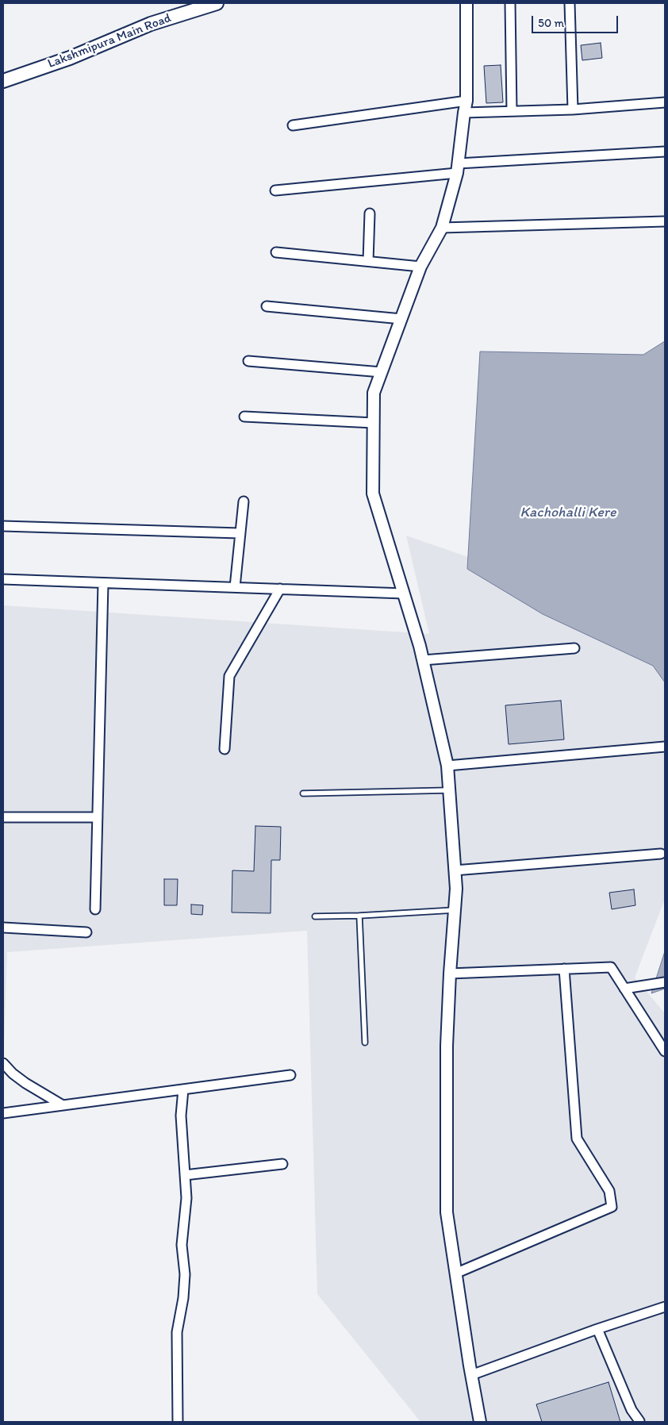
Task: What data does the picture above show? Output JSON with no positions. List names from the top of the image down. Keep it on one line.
{"streets":{"main road":["Lakshmipura Main Road"]},"water":["Kachohalli Kere"],"scale_bar":"50 m"}
